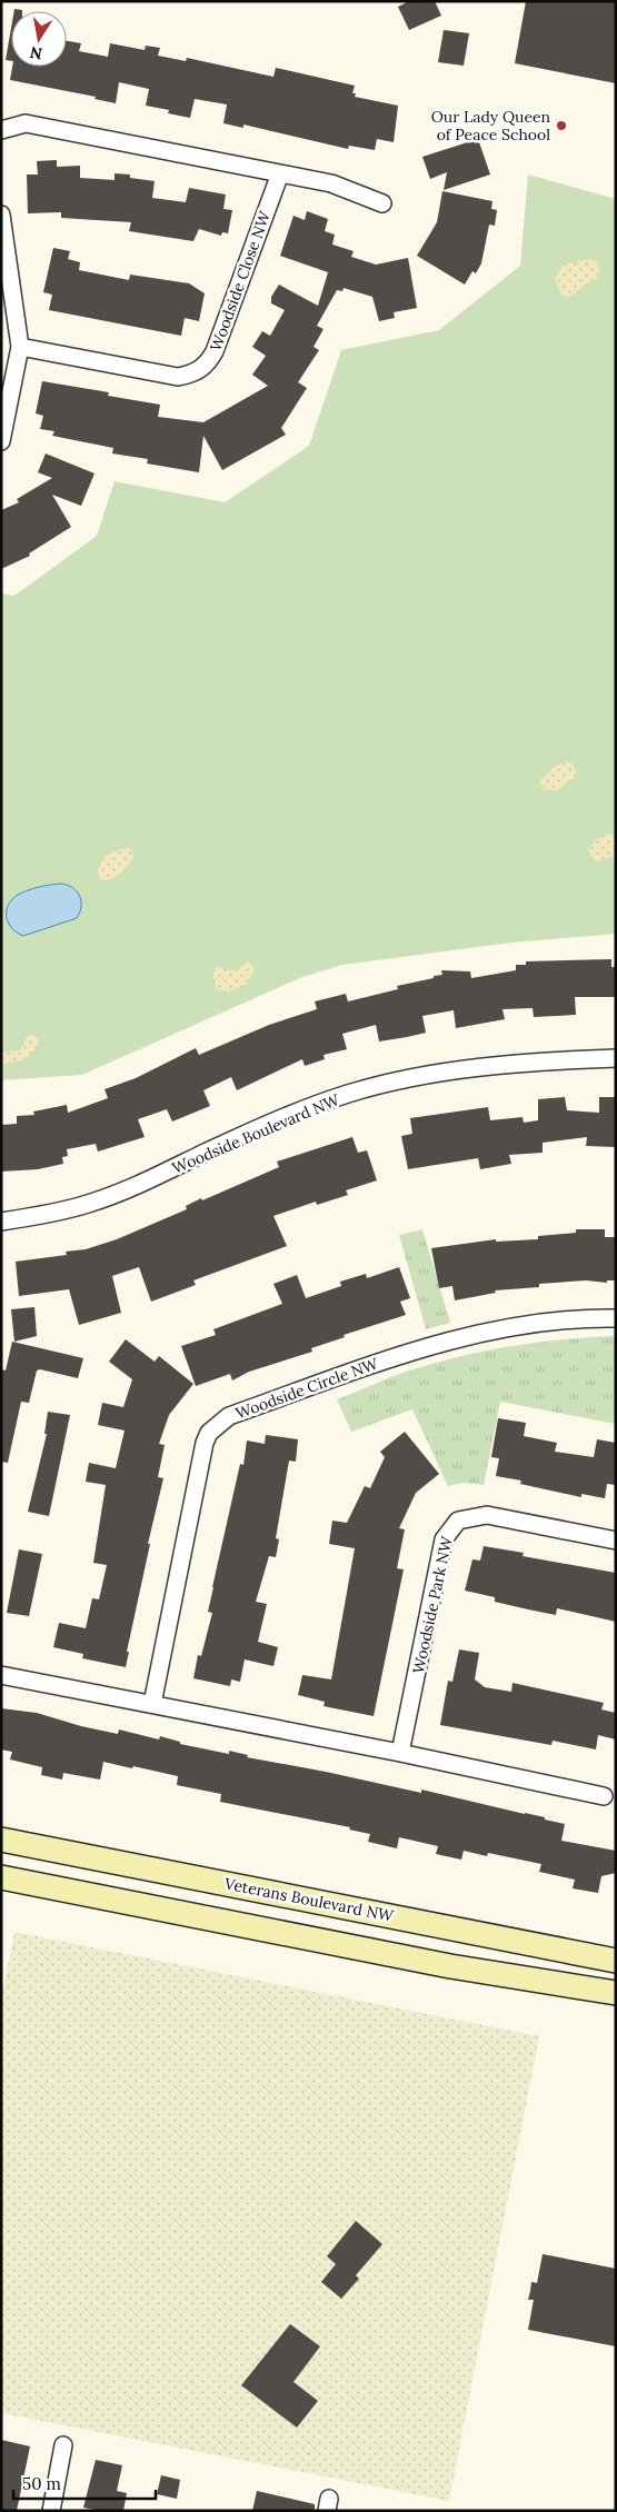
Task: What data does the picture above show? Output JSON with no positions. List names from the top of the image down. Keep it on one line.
{"streets":{"main road":["Veterans Boulevard NW"],"street":["Woodside Close NW","Woodside Boulevard NW","Woodside Circle NW","Woodside Park NW"]},"places":["Our Lady Queen of Peace School"],"scale_bar":"50 m","north":"bottom"}
